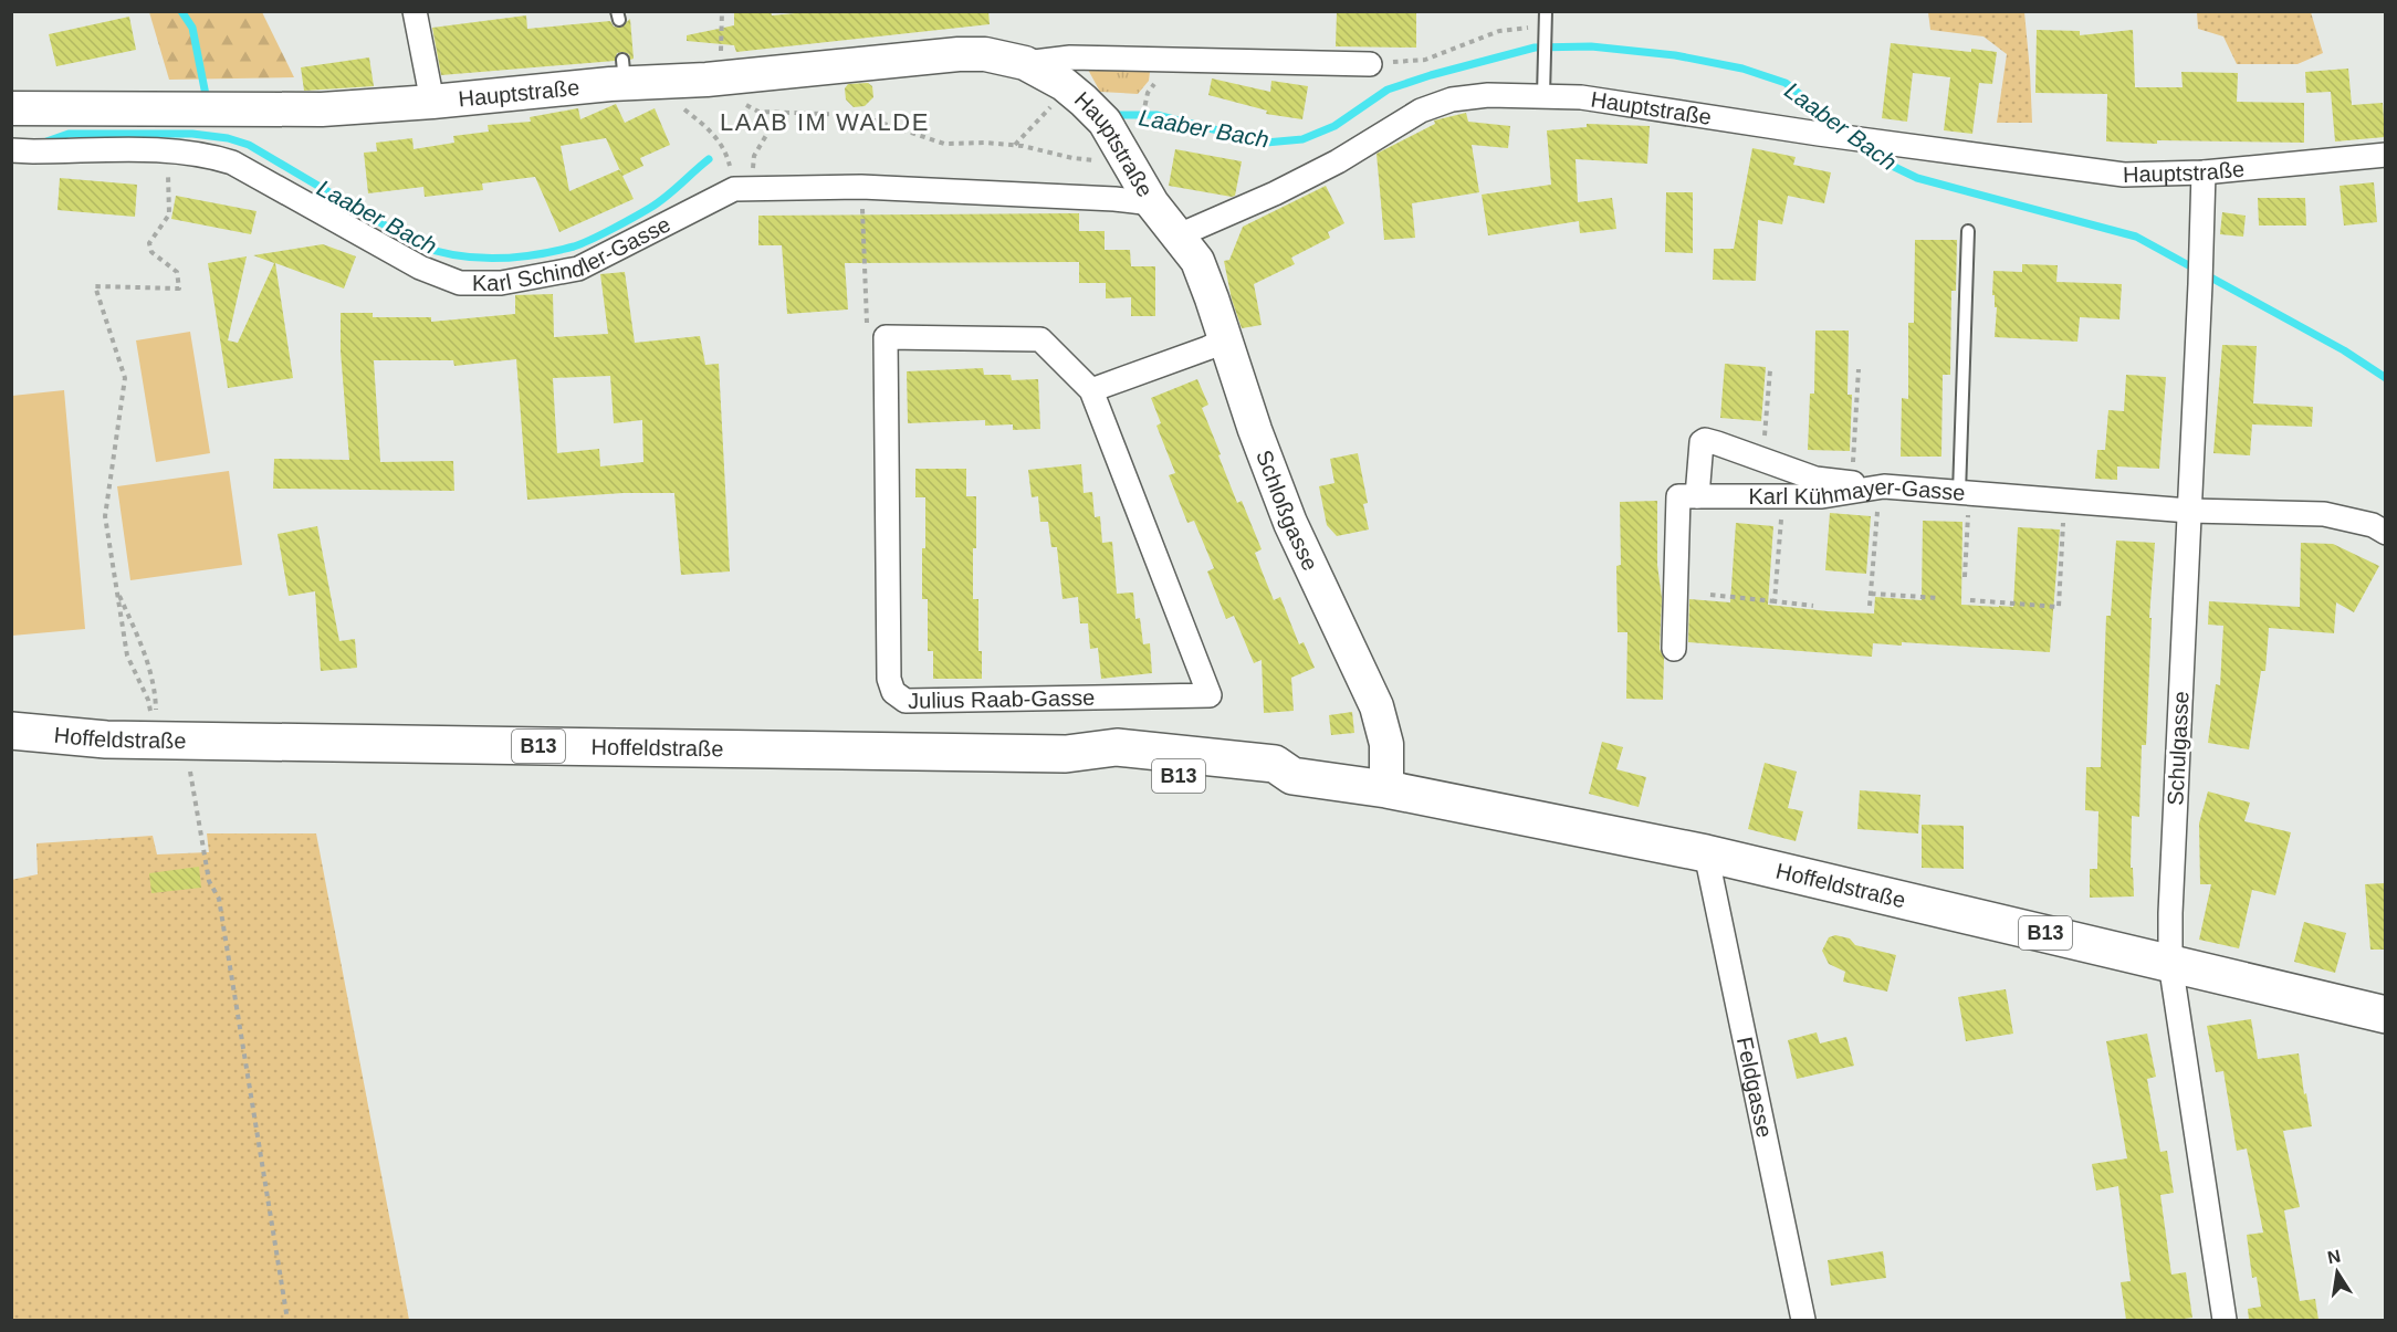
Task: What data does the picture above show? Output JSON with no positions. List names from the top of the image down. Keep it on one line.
{"streets":{"main road":["Hoffeldstraße","B13"],"street":["Hauptstraße","Karl Schindler-Gasse","Karl Kühmayer-Gasse","Schloßgasse","Julius Raab-Gasse","Schulgasse","Feldgasse"]},"crossings":[["Hauptstraße","Karl Schindler-Gasse"],["Hauptstraße","Schloßgasse"],["Hauptstraße","Schulgasse"],["Karl Kühmayer-Gasse","Schulgasse"],["Schloßgasse","Hoffeldstraße"],["Hoffeldstraße","Schulgasse"],["Hoffeldstraße","Feldgasse"]],"districts":["LAAB IM WALDE"],"water":["Laaber Bach"],"north":"top"}
